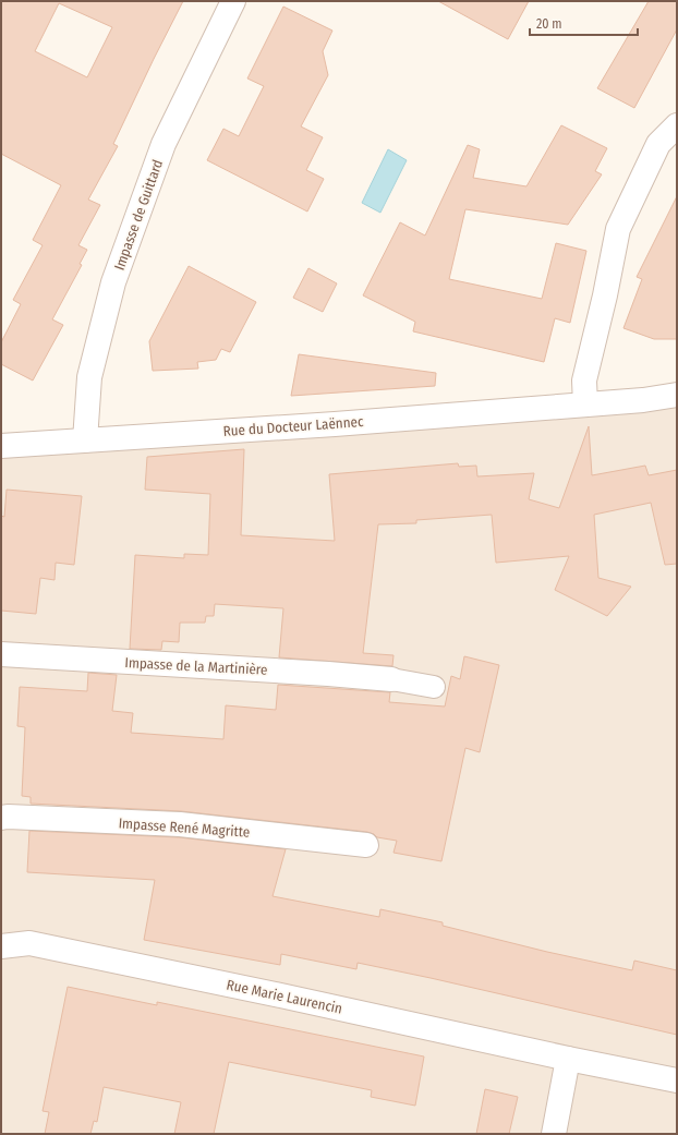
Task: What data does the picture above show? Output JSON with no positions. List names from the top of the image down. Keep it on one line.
{"streets":{"street":["Impasse de Guittard","Rue du Docteur Laënnec","Impasse de la Martinière","Impasse René Magritte","Rue Marie Laurencin"]},"crossings":[["Impasse de Guittard","Rue du Docteur Laënnec"]],"scale_bar":"20 m"}
